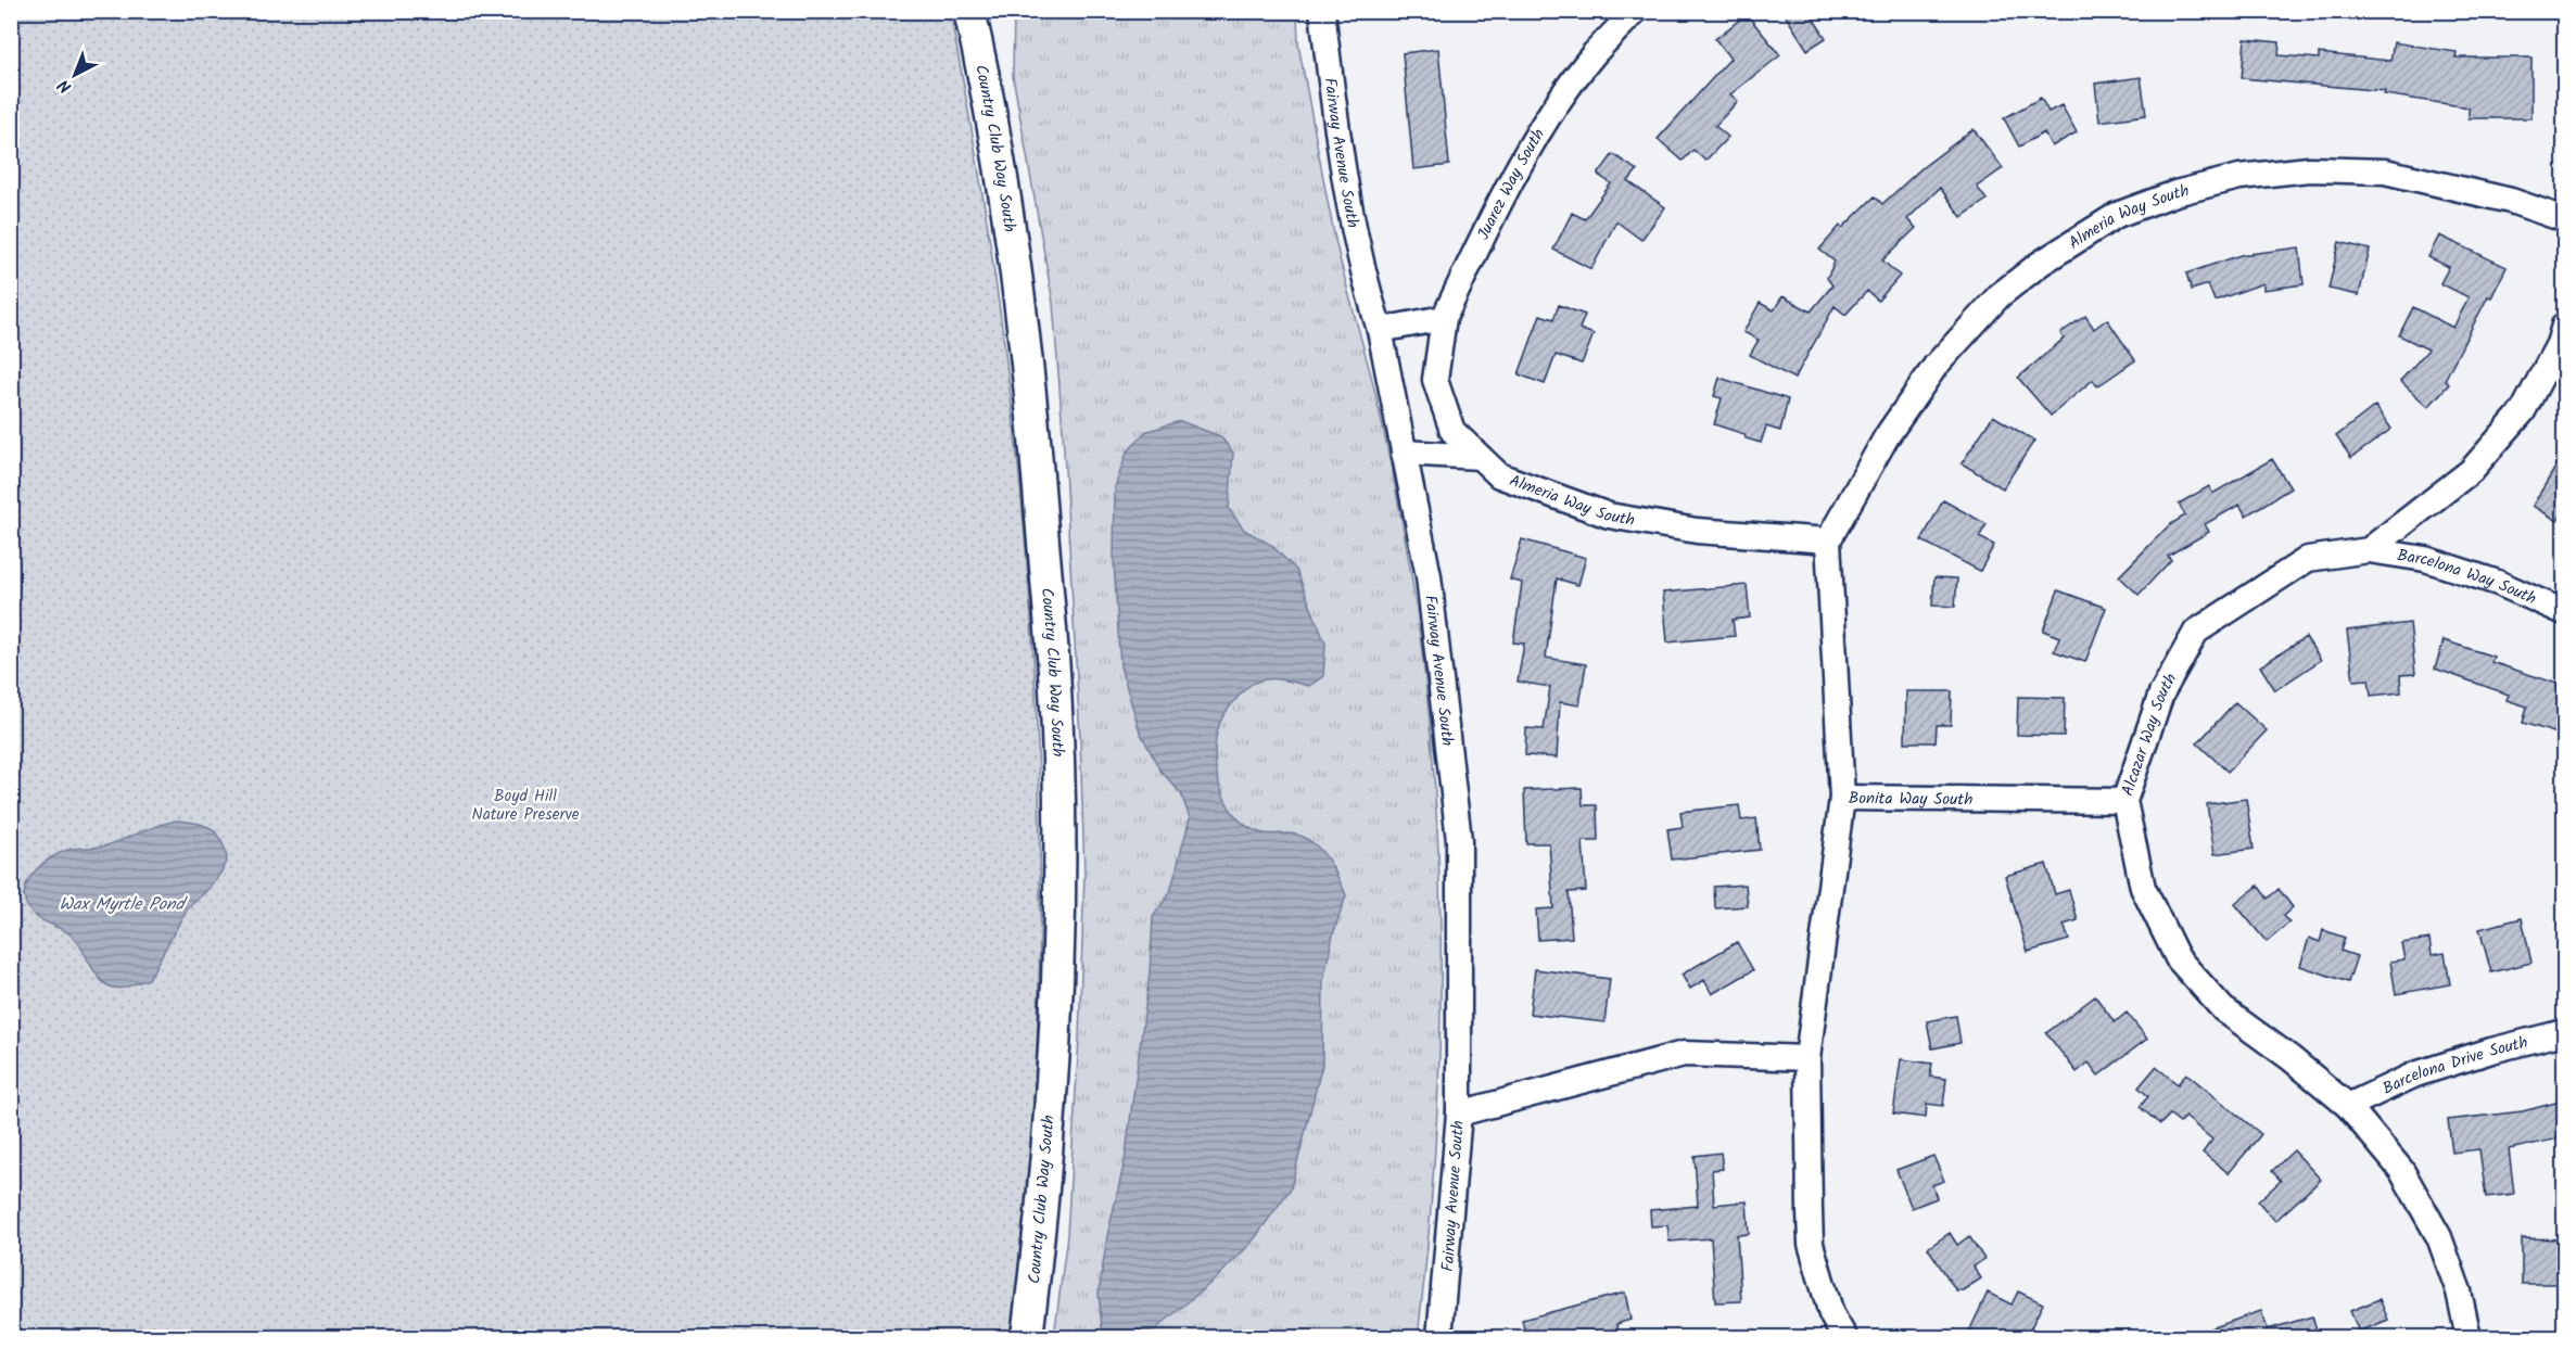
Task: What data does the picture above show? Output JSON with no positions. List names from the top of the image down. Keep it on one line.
{"streets":{"street":["Country Club Way South","Fairway Avenue South","Juarez Way South","Almeria Way South","Barcelona Way South","Alcazar Way South","Bonita Way South","Barcelona Drive South"]},"crossings":[["Juarez Way South","Almeria Way South"],["Barcelona Way South","Alcazar Way South"],["Alcazar Way South","Bonita Way South"],["Alcazar Way South","Barcelona Drive South"]],"water":["Wax Myrtle Pond"],"parks":["Boyd Hill Nature Preserve"],"north":"bottom left"}
